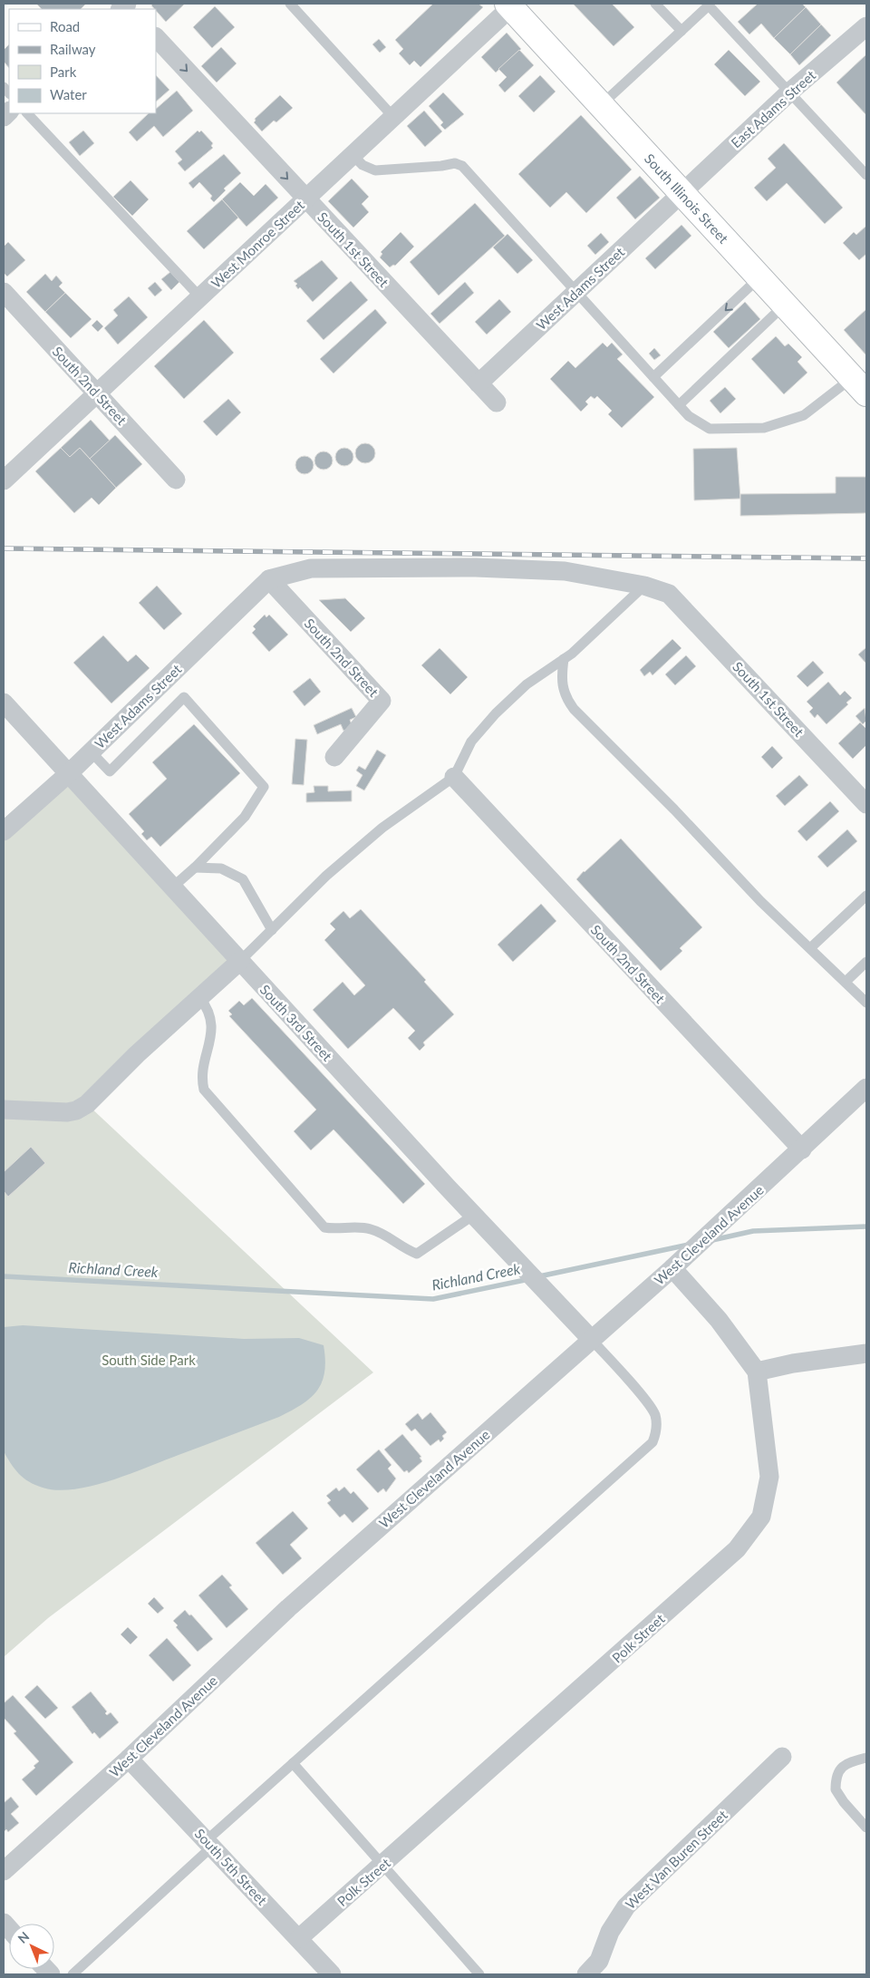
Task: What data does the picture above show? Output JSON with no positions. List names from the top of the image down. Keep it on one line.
{"streets":{"main road":["South Illinois Street"],"street":["East Adams Street","West Monroe Street","South 1st Street","West Adams Street","South 2nd Street","South 3rd Street","West Cleveland Avenue","Polk Street","West Van Buren Street","South 5th Street"]},"crossings":[["East Adams Street","South Illinois Street"],["East Adams Street","West Adams Street"],["South Illinois Street","West Monroe Street"],["South Illinois Street","West Adams Street"],["West Monroe Street","South 1st Street"],["West Monroe Street","South 2nd Street"],["South 1st Street","West Adams Street"],["West Adams Street","South 2nd Street"],["West Adams Street","South 3rd Street"],["South 2nd Street","West Cleveland Avenue"],["South 3rd Street","West Cleveland Avenue"],["West Cleveland Avenue","Polk Street"],["West Cleveland Avenue","South 5th Street"],["Polk Street","South 5th Street"]],"water":["Richland Creek"],"parks":["South Side Park"],"legend":["Road","Railway","Park","Water"],"north":"top left"}
